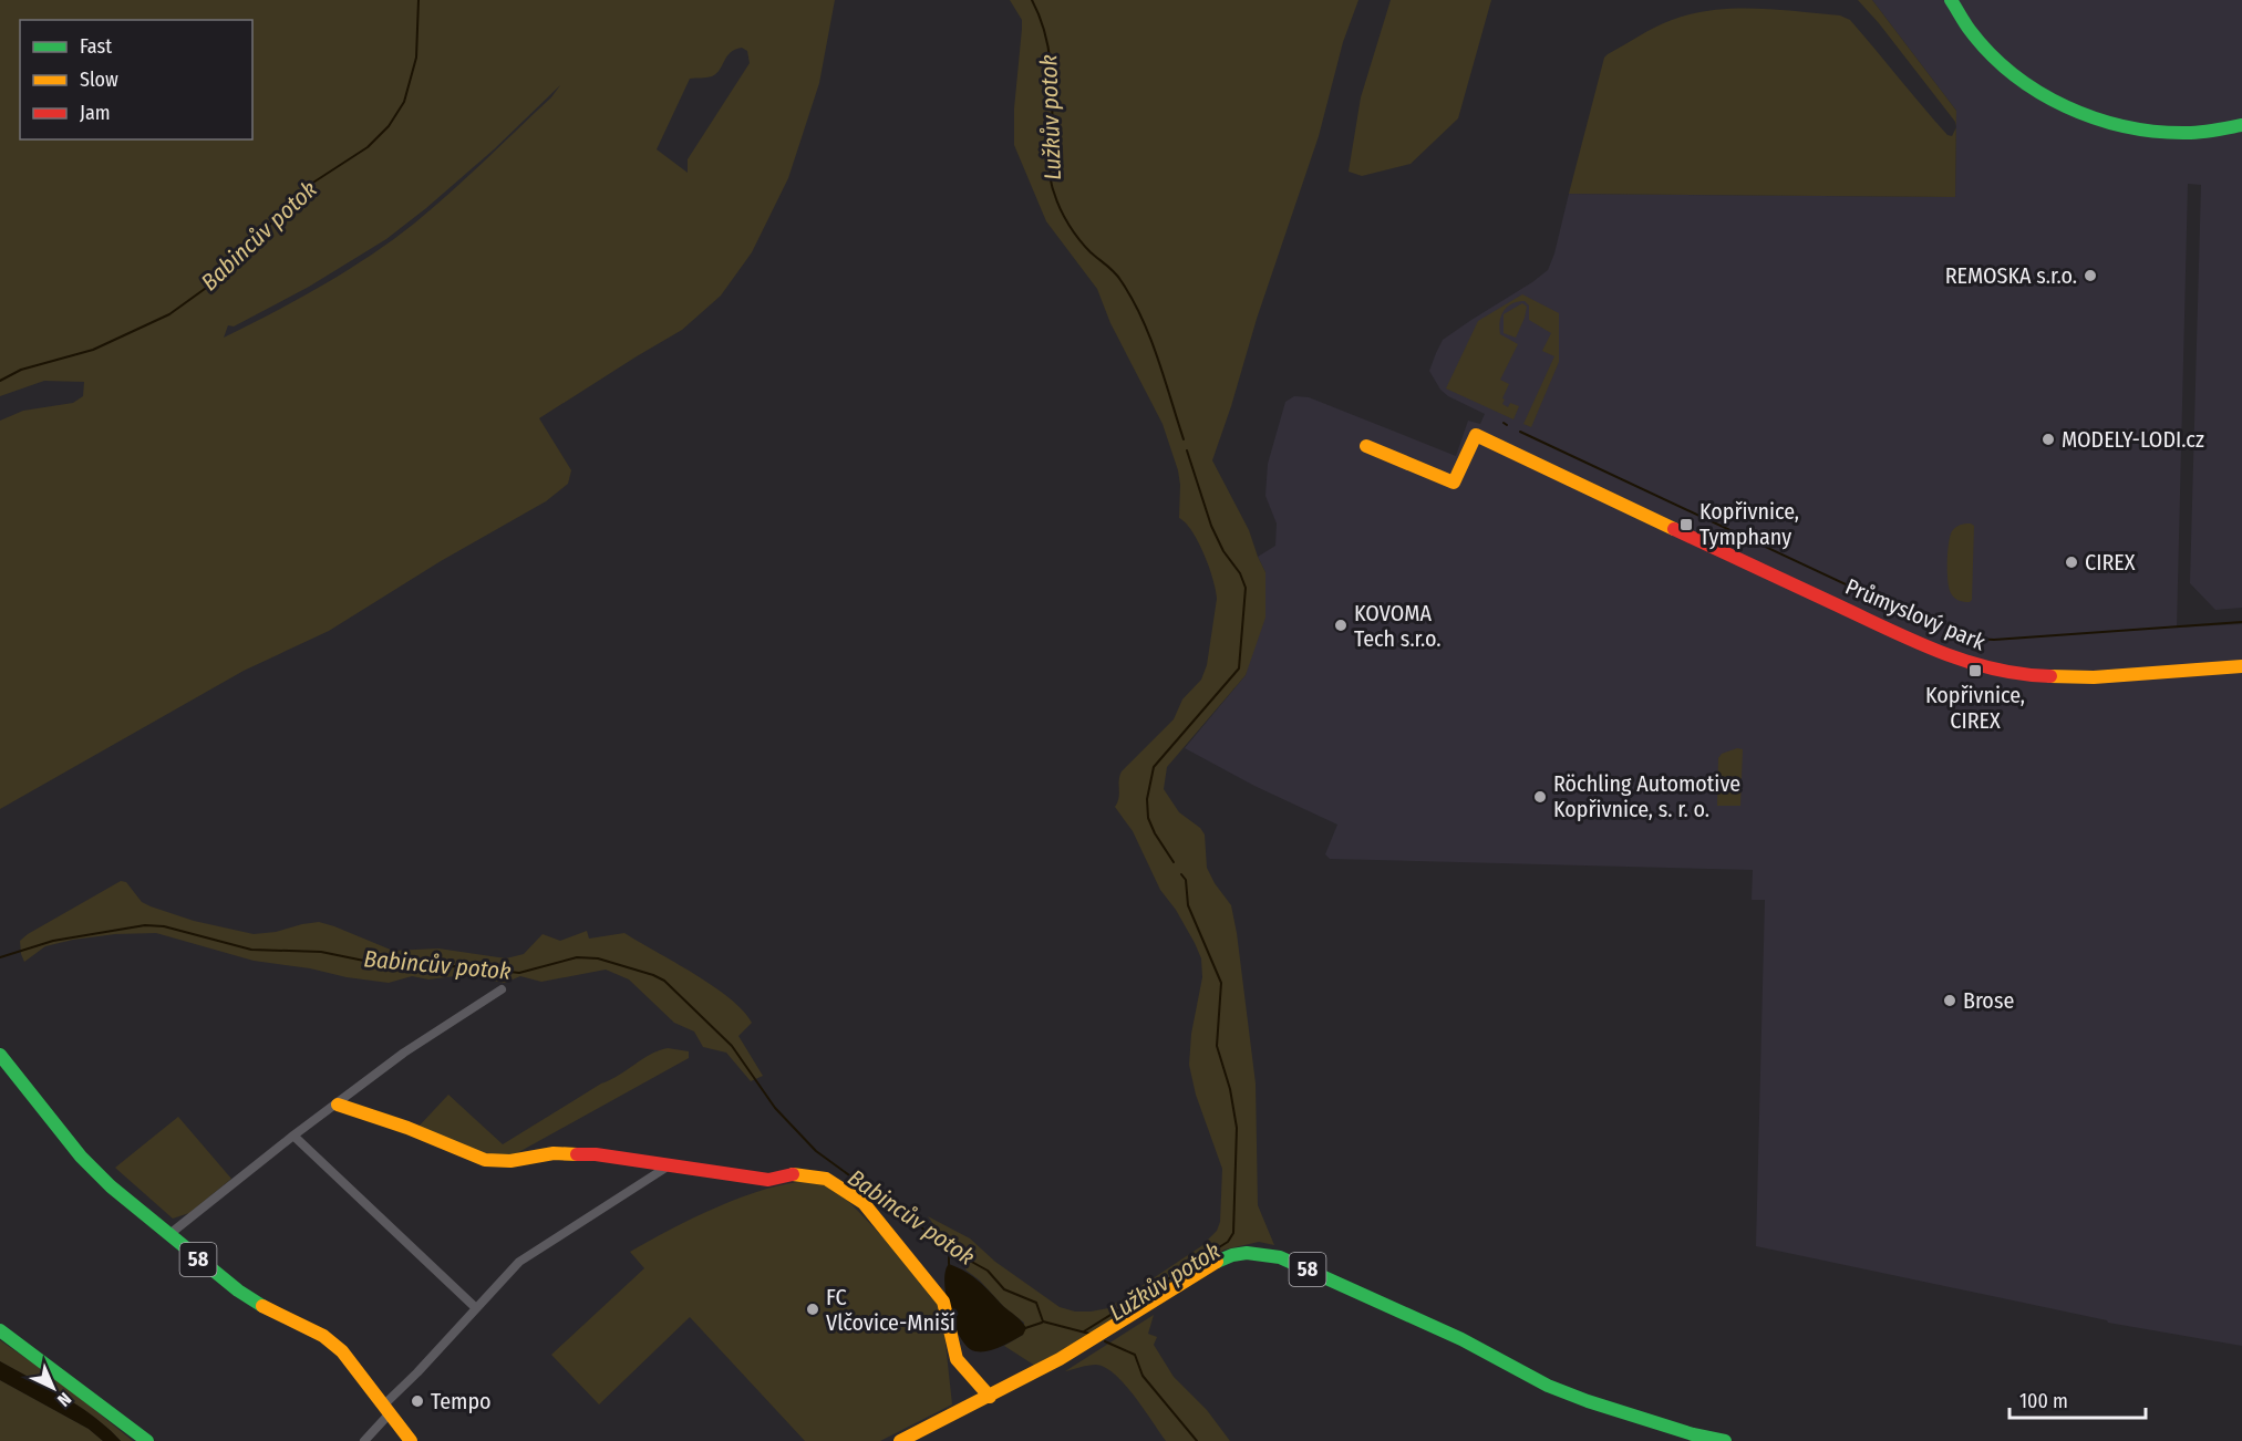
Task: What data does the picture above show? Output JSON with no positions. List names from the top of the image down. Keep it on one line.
{"streets":{"street":["Průmyslový park","58"]},"water":["Lužkův potok","Babincův potok"],"places":{"other":["REMOSKA s.r.o.","MODELY-LODI.cz","CIREX","KOVOMA Tech s.r.o.","Röchling Automotive Kopřivnice, s. r. o.","Brose","FC Vlčovice-Mniší","Tempo"],"transit":["Kopřivnice, Tymphany","Kopřivnice, CIREX"]},"legend":["Fast","Slow","Jam"],"scale_bar":"100 m","north":"bottom right"}
